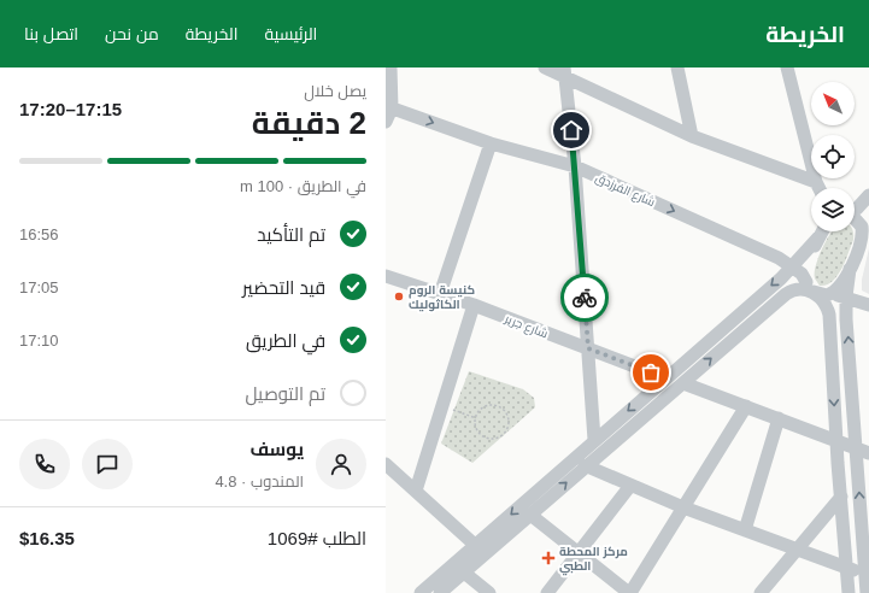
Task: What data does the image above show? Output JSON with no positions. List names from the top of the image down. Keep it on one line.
{"streets":{"street":["شارع الفرزدق","شارع جرير"]},"places":{"other":["كنيسة الروم الكاثوليك"],"health":["مركز المحطة الطبي"]},"north":"top left","page":{"header":"الخريطة","nav":["الرئيسية","الخريطة","من نحن","اتصل بنا"],"heading":["2 دقيقة","يصل خلال","17:15–17:20"],"panel":["يوسف","المندوب · 4.8","الطلب #1069","$16.35"],"bar":"في الطريق · 100 m","list":[["تم التأكيد","16:56"],["قيد التحضير","17:05"],["في الطريق","17:10"],"تم التوصيل"]}}
